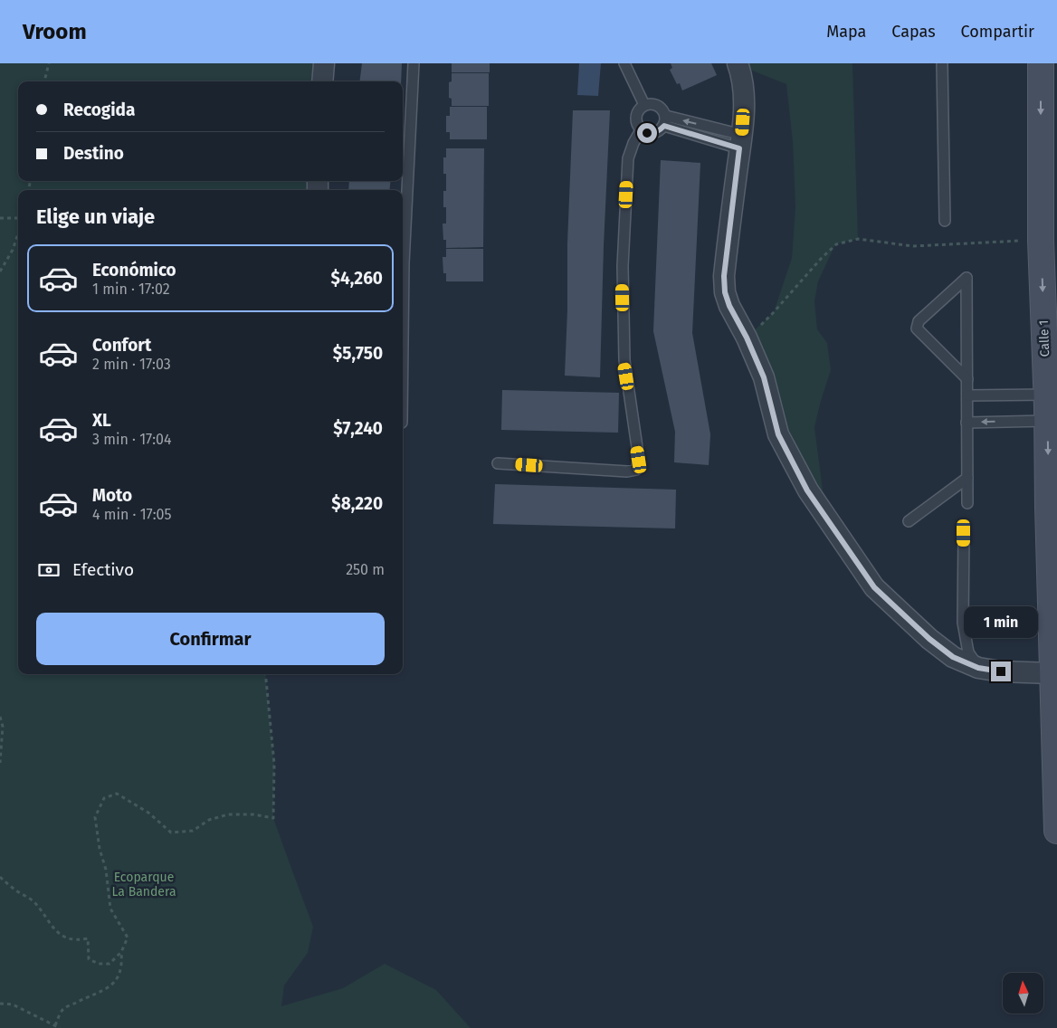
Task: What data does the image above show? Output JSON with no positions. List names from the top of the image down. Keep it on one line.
{"streets":{"main road":["Calle 1"]},"one_way":["Calle 1"],"parks":["Ecoparque La Bandera"],"north":"top","page":{"header":"Vroom","nav":["Mapa","Capas","Compartir"],"banner":["Recogida","Destino"],"heading":"Elige un viaje","list":[{"name":"Económico","note":"1 min · 17:02","value":"$4,260"},{"name":"Confort","note":"2 min · 17:03","value":"$5,750"},{"name":"XL","note":"3 min · 17:04","value":"$7,240"},{"name":"Moto","note":"4 min · 17:05","value":"$8,220"}],"pay":["Efectivo","250 m"],"buttons":"Confirmar","bubble":"1 min"}}
